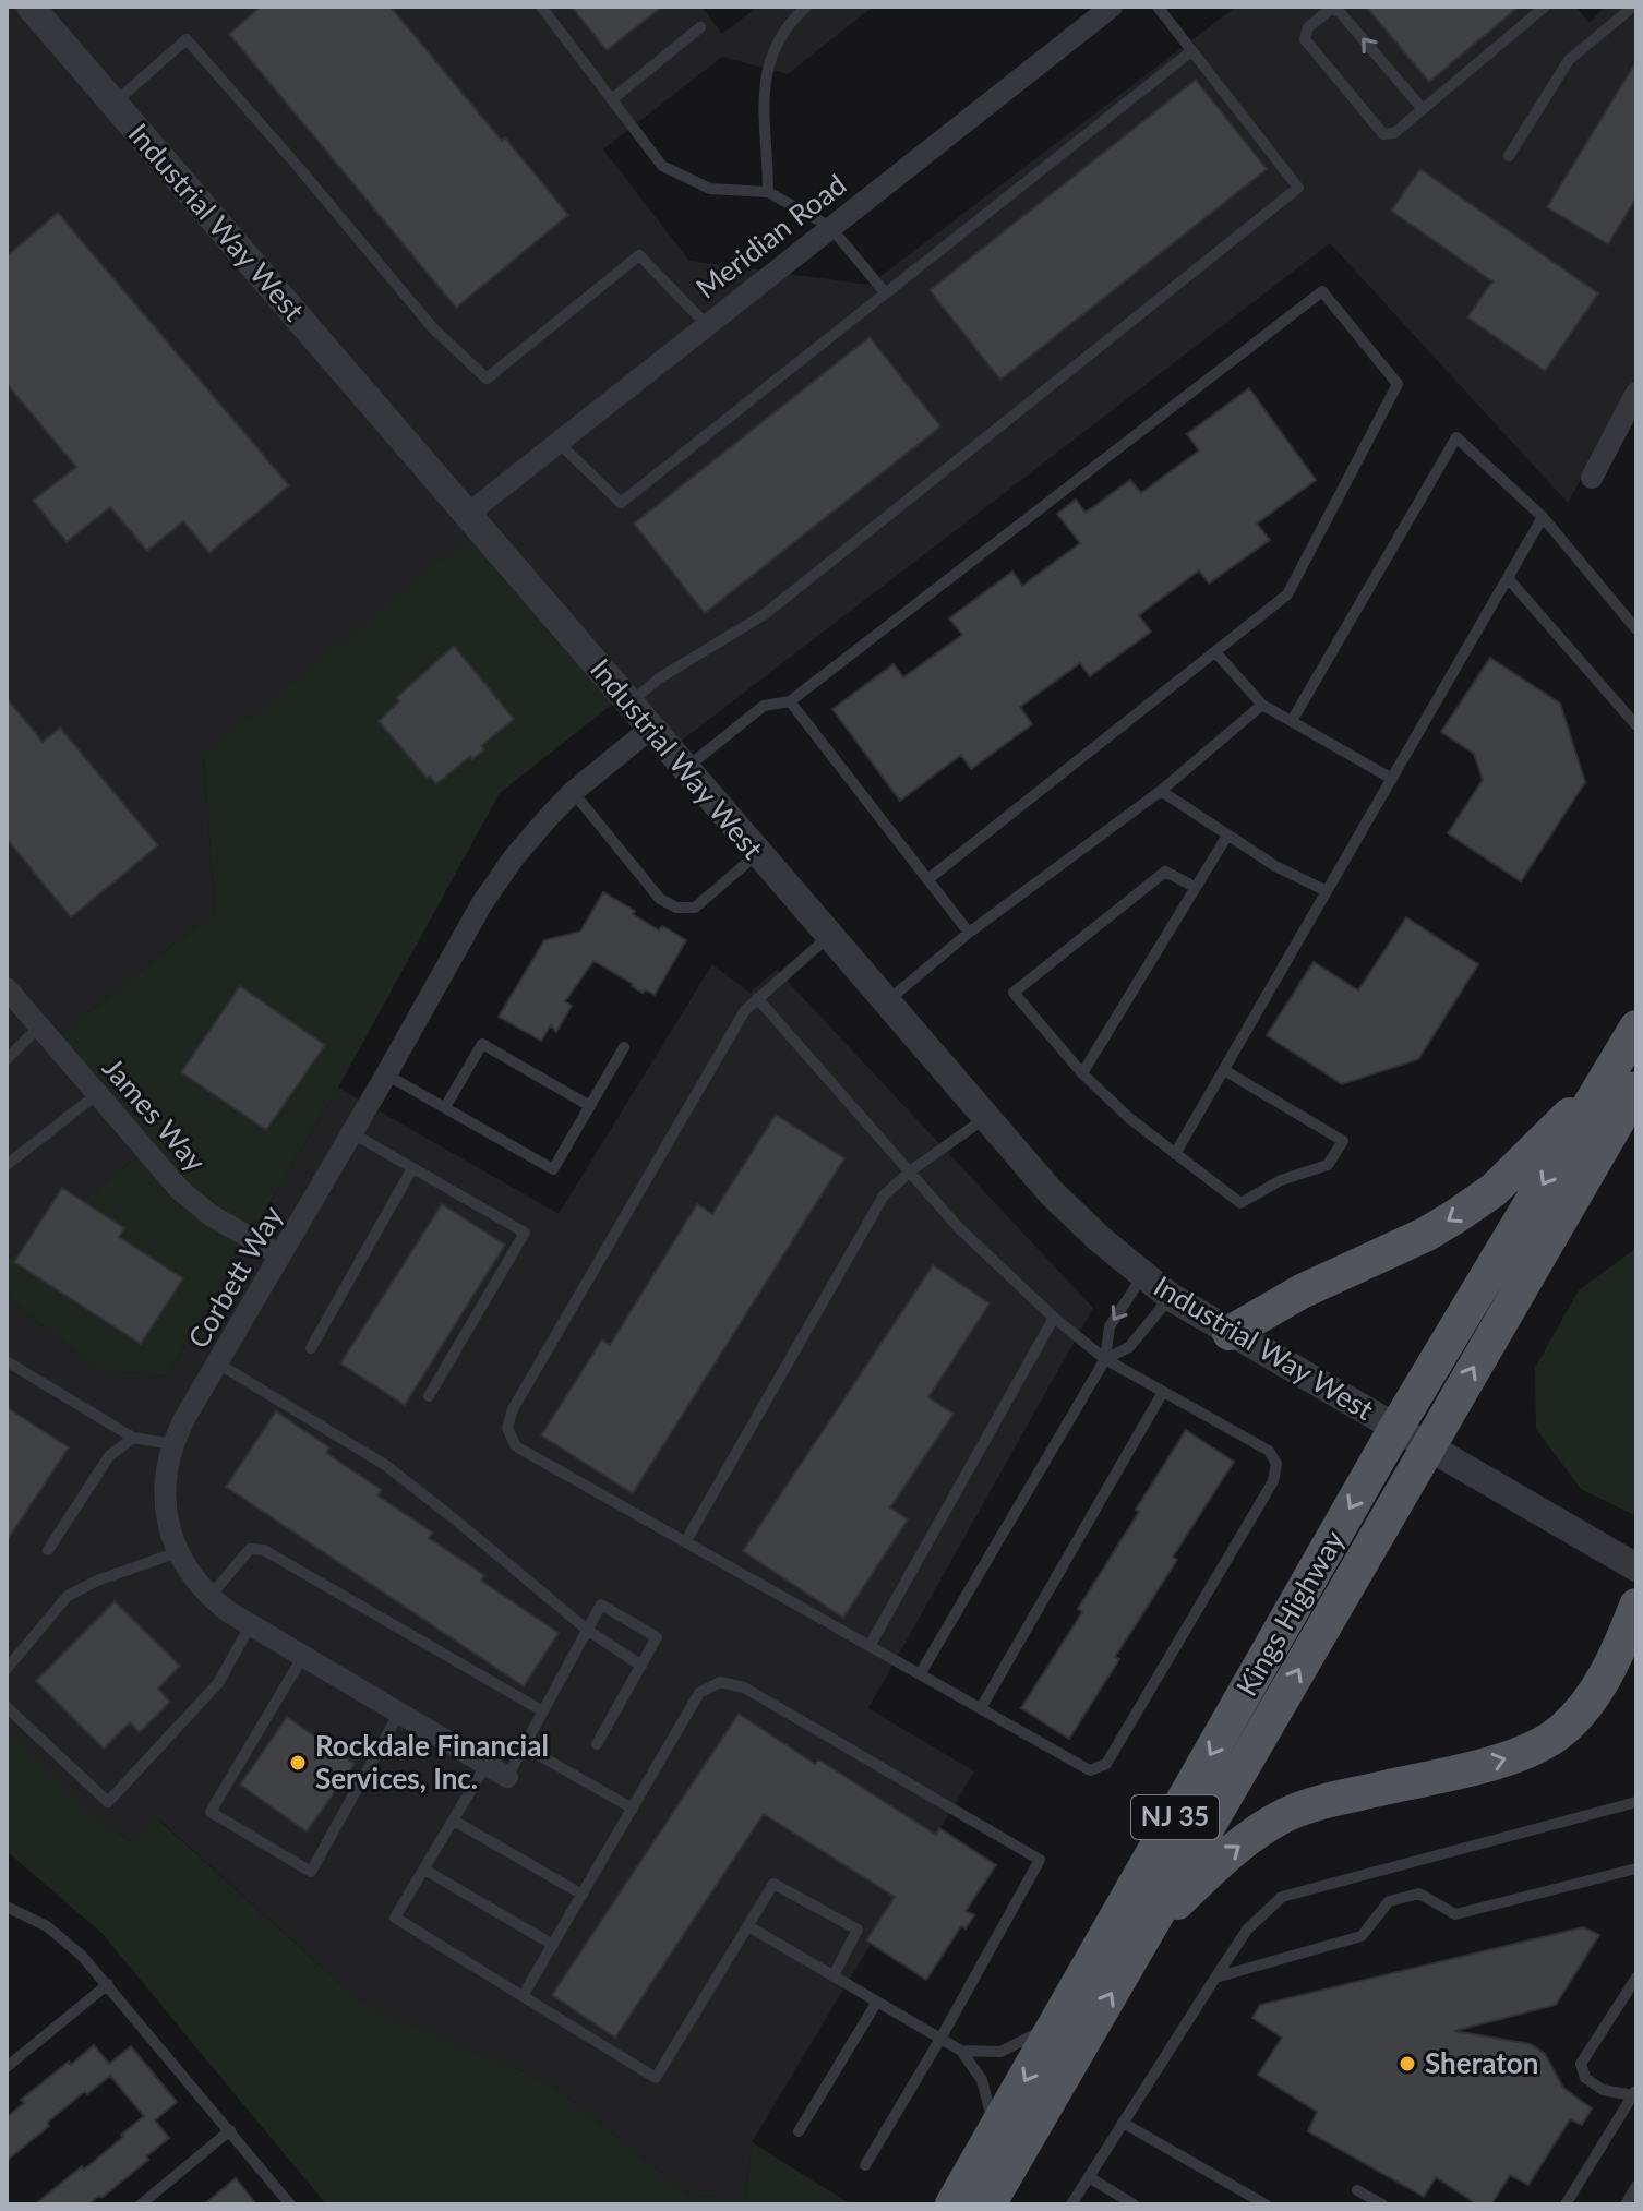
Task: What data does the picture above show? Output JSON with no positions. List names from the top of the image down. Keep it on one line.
{"streets":{"main road":["Kings Highway","NJ 35"],"street":["Industrial Way West","Meridian Road","James Way","Corbett Way"]},"crossings":[["Industrial Way West","Meridian Road"],["Industrial Way West","Corbett Way"],["Industrial Way West","Kings Highway"],["James Way","Corbett Way"]],"places":["Rockdale Financial Services, Inc.","Sheraton"]}
